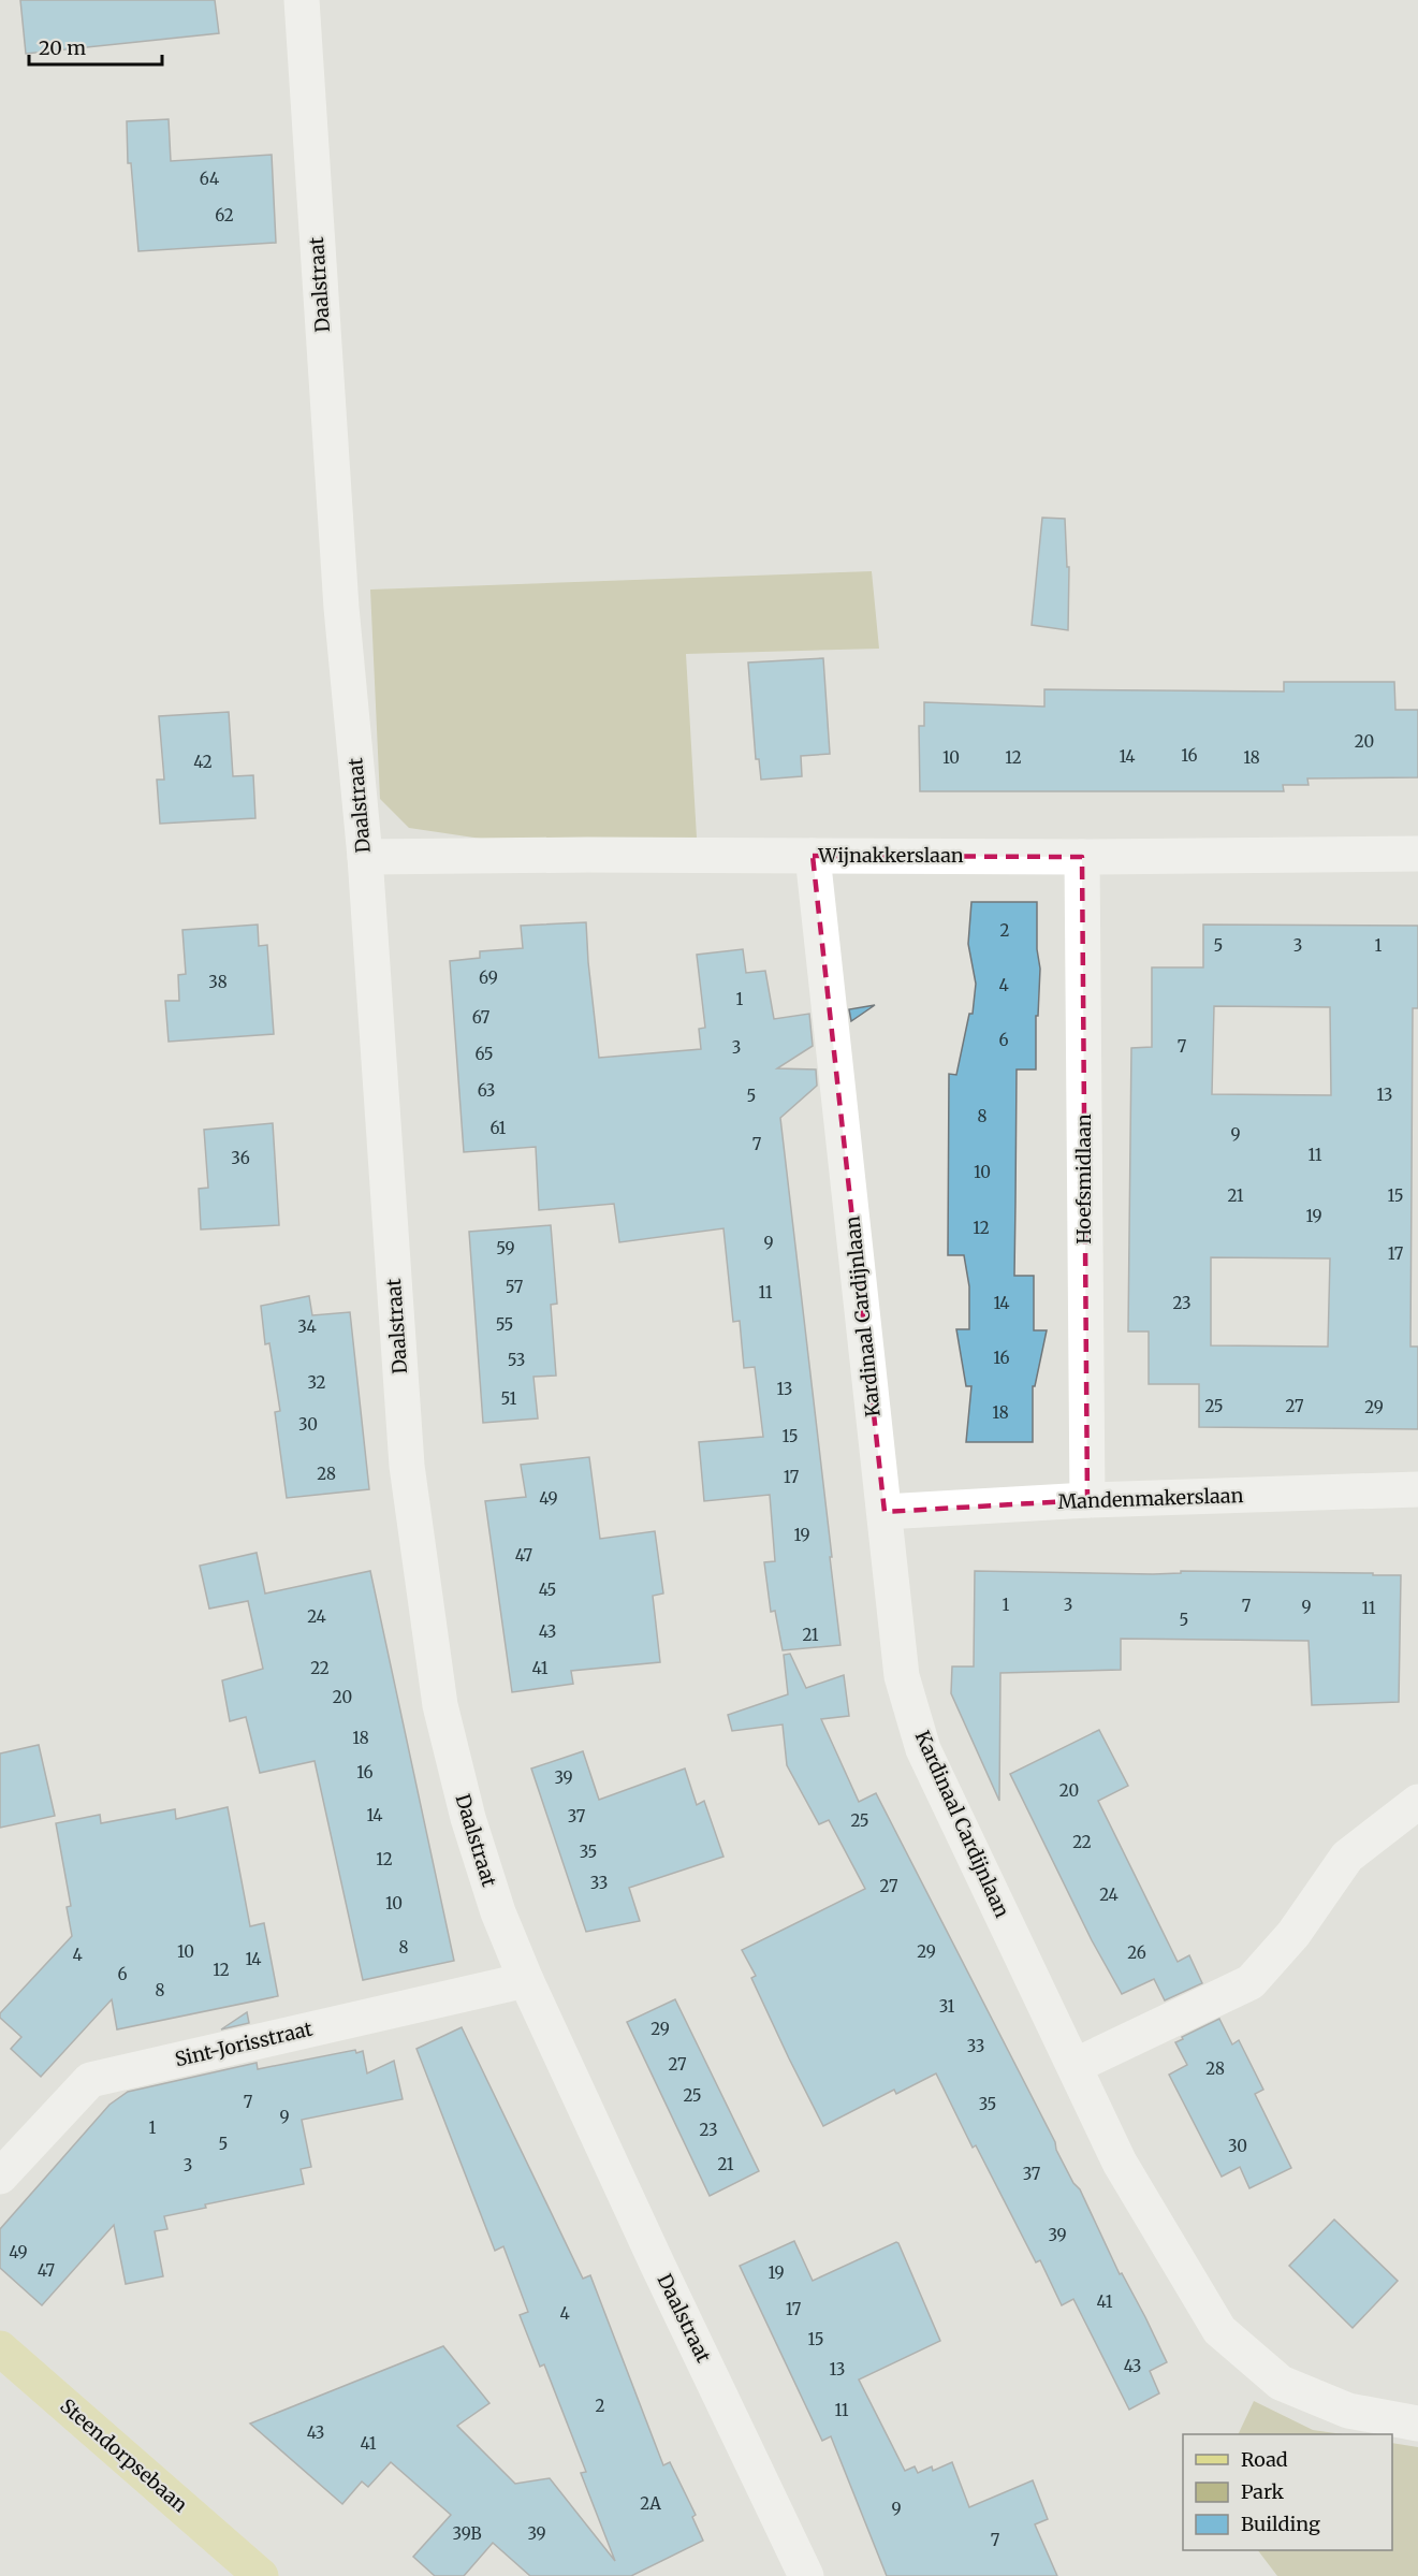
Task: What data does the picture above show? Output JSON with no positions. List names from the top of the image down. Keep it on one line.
{"streets":{"main road":["Steendorpsebaan"],"street":["Daalstraat","Wijnakkerslaan","Hoefsmidlaan","Kardinaal Cardijnlaan","Mandenmakerslaan","Sint-Jorisstraat"]},"crossings":[["Daalstraat","Wijnakkerslaan"],["Daalstraat","Sint-Jorisstraat"],["Wijnakkerslaan","Hoefsmidlaan"],["Wijnakkerslaan","Kardinaal Cardijnlaan"],["Hoefsmidlaan","Mandenmakerslaan"],["Kardinaal Cardijnlaan","Mandenmakerslaan"]],"house_numbers":["64","62","20","16","14","10","12","18","42","2","5","3","1","69","38","4","1","67","6","7","3","65","63","13","5","8","61","9","7","11","36","10","21","15","19","12","9","59","17","57","11","14","23","55","34","16","53","32","13","51","25","27","29","18","30","15","28","17","49","19","47","45","1","3","7","9","11","24","5","43","21","22","41","20","18","16","39","20","14","37","25","22","35","12","33","27","24","10","8","10","29","26","4","14","12","6","8","31","29","33","27","28","25","7","35","9","1","23","5","30","21","3","37","39","49","47","19","41","17","4","15","43","13","2","11","43","41","2A","9","39B","39","7"],"legend":["Road","Park","Building"],"scale_bar":"20 m"}
